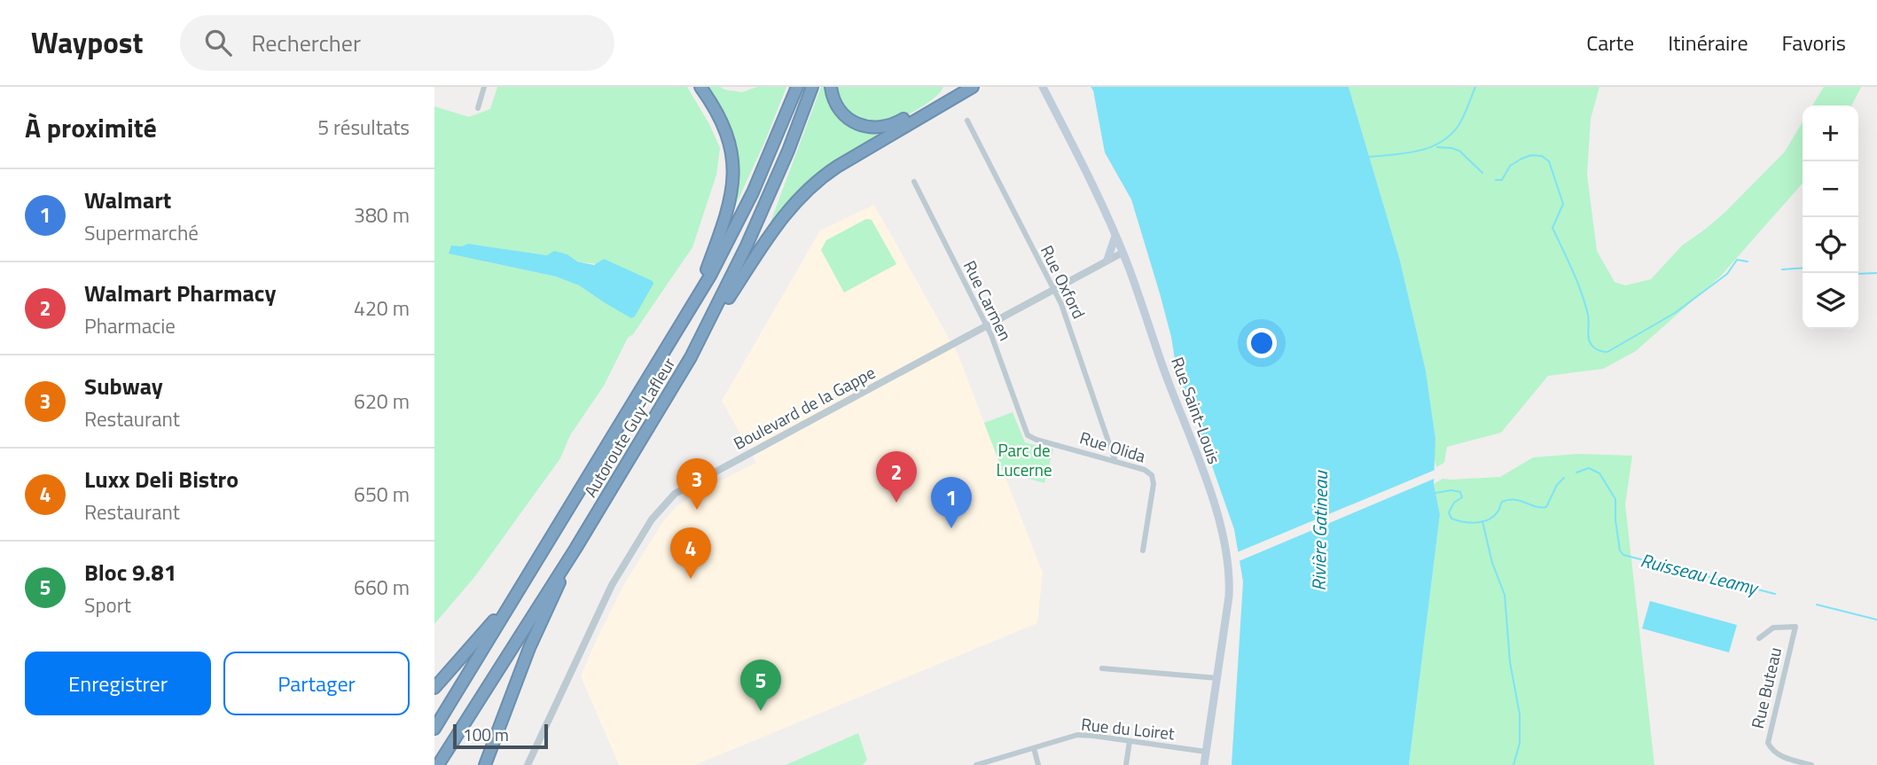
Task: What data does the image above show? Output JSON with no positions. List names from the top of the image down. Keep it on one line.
{"streets":{"highway":["Autoroute Guy-Lafleur"],"main road":["Rue Saint-Louis"],"street":["Rue Oxford","Rue Carmen","Boulevard de la Gappe","Rue Olida","Rue Buteau","Rue du Loiret"]},"crossings":[["Rue Oxford","Boulevard de la Gappe"],["Rue Oxford","Rue Olida"],["Rue Carmen","Boulevard de la Gappe"],["Rue Carmen","Rue Olida"],["Boulevard de la Gappe","Rue Saint-Louis"],["Rue Saint-Louis","Rue du Loiret"]],"water":["Rivière Gatineau","Ruisseau Leamy"],"parks":["Parc de Lucerne"],"scale_bar":"100 m","page":{"header":"Waypost","search":"Rechercher","nav":["Carte","Itinéraire","Favoris"],"heading":["À proximité","5 résultats"],"map_buttons":["+","−"],"list":[{"mark":"1","name":"Walmart","note":"Supermarché","value":"380 m"},{"mark":"2","name":"Walmart Pharmacy","note":"Pharmacie","value":"420 m"},{"mark":"3","name":"Subway","note":"Restaurant","value":"620 m"},{"mark":"4","name":"Luxx Deli Bistro","note":"Restaurant","value":"650 m"},{"mark":"5","name":"Bloc 9.81","note":"Sport","value":"660 m"}],"pins":["2","3","1","4","5"],"buttons":["Enregistrer","Partager"],"scale":"100 m"}}
